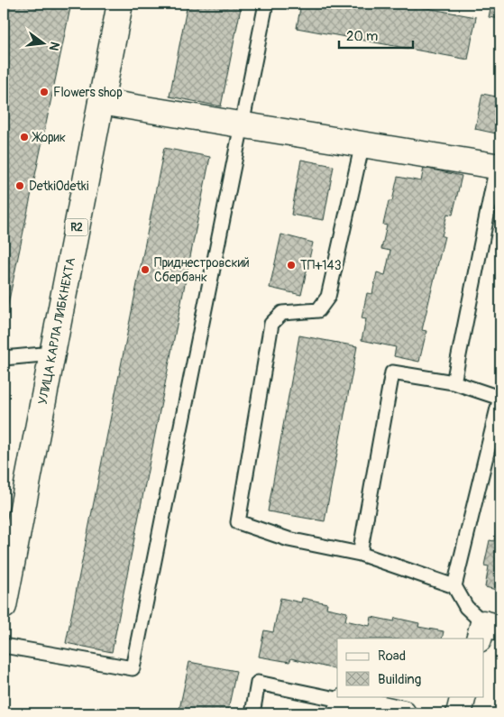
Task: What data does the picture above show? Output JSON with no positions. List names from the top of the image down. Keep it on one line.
{"streets":{"main road":["R2","УЛИЦА КАРЛА ЛИБКНЕХТА"]},"places":["Flowers shop","Жорик","DetkiOdetki","ТП+143","Приднестровский Сбербанк"],"legend":["Road","Building"],"scale_bar":"20 m","north":"right"}
